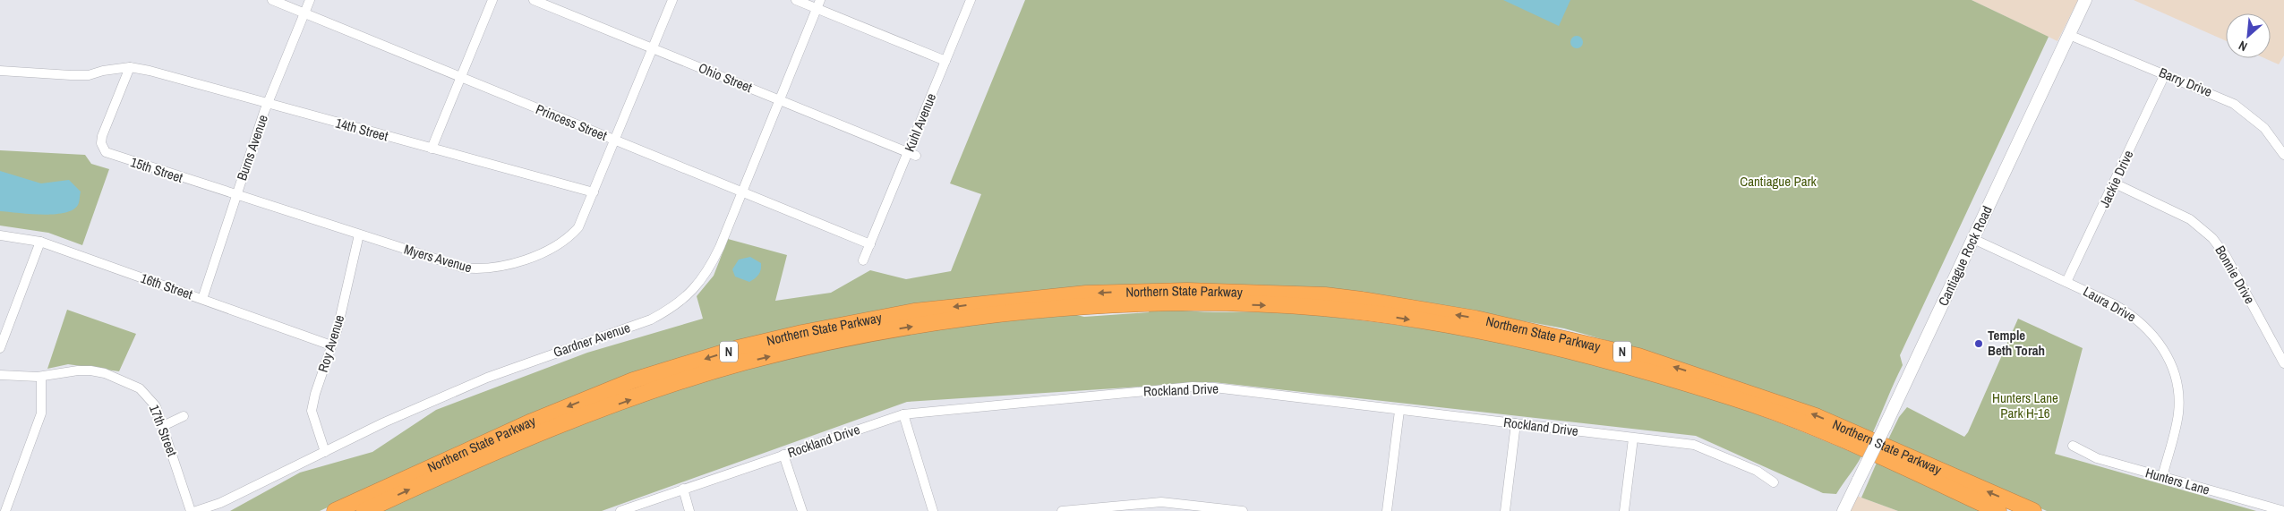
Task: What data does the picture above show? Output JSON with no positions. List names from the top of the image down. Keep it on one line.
{"streets":{"highway":["Northern State Parkway","N"],"main road":["Cantiague Rock Road"],"street":["Ohio Street","Barry Drive","Princess Street","Kuhl Avenue","14th Street","Burns Avenue","15th Street","Jackie Drive","Myers Avenue","Bonnie Drive","16th Street","Laura Drive","Gardner Avenue","Roy Avenue","Rockland Drive","17th Street","Hunters Lane"]},"crossings":[["Ohio Street","Kuhl Avenue"],["Ohio Street","Myers Avenue"],["Ohio Street","Gardner Avenue"],["Barry Drive","Jackie Drive"],["Barry Drive","Cantiague Rock Road"],["Princess Street","Kuhl Avenue"],["Princess Street","Burns Avenue"],["Princess Street","Myers Avenue"],["Princess Street","Gardner Avenue"],["14th Street","Burns Avenue"],["14th Street","15th Street"],["14th Street","Myers Avenue"],["Burns Avenue","15th Street"],["Burns Avenue","Myers Avenue"],["Burns Avenue","16th Street"],["15th Street","Myers Avenue"],["Jackie Drive","Bonnie Drive"],["Jackie Drive","Laura Drive"],["Cantiague Rock Road","Laura Drive"],["Myers Avenue","Roy Avenue"],["16th Street","Roy Avenue"],["Laura Drive","Hunters Lane"],["Gardner Avenue","Roy Avenue"]],"parks":["Cantiague Park","Hunters Lane Park H-16"],"places":["Temple Beth Torah"],"north":"bottom left"}
